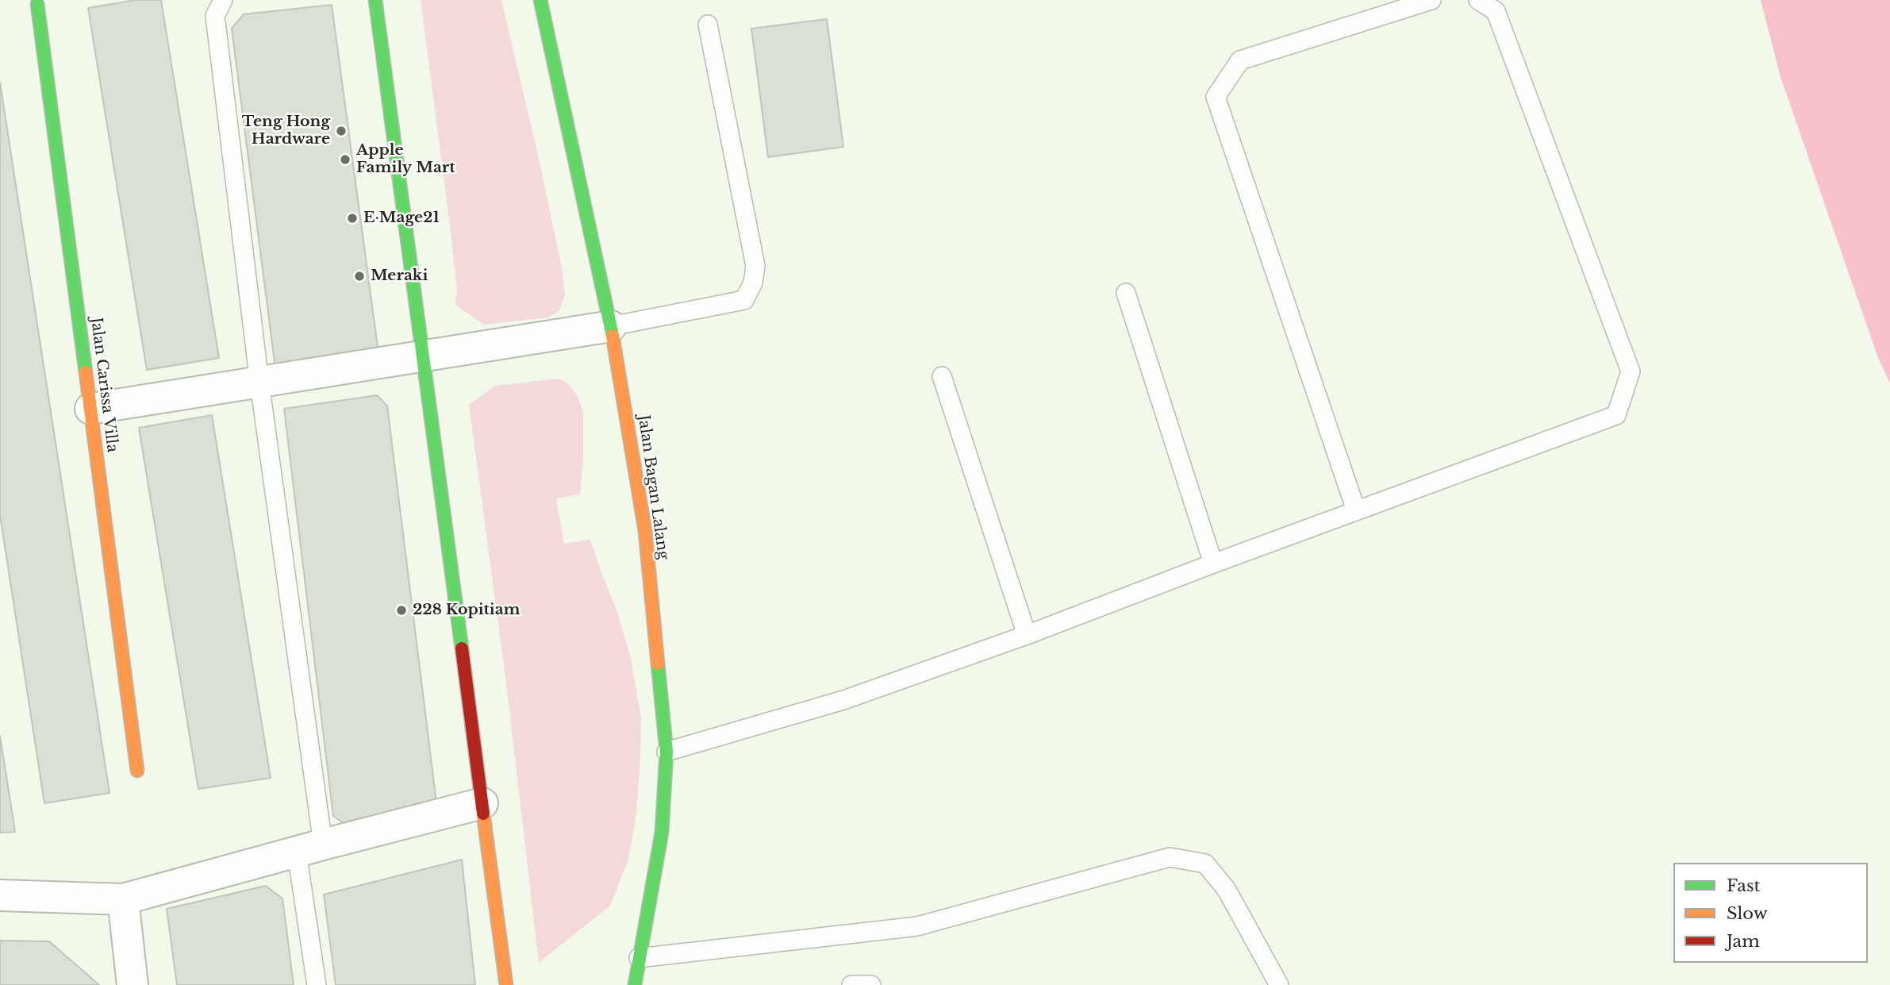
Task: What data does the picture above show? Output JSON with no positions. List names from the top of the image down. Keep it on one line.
{"streets":{"street":["Jalan Carissa Villa","Jalan Bagan Lalang"]},"places":["Teng Hong Hardware","Apple Family Mart","E·Mage21","Meraki","228 Kopitiam"],"legend":["Fast","Slow","Jam"]}
